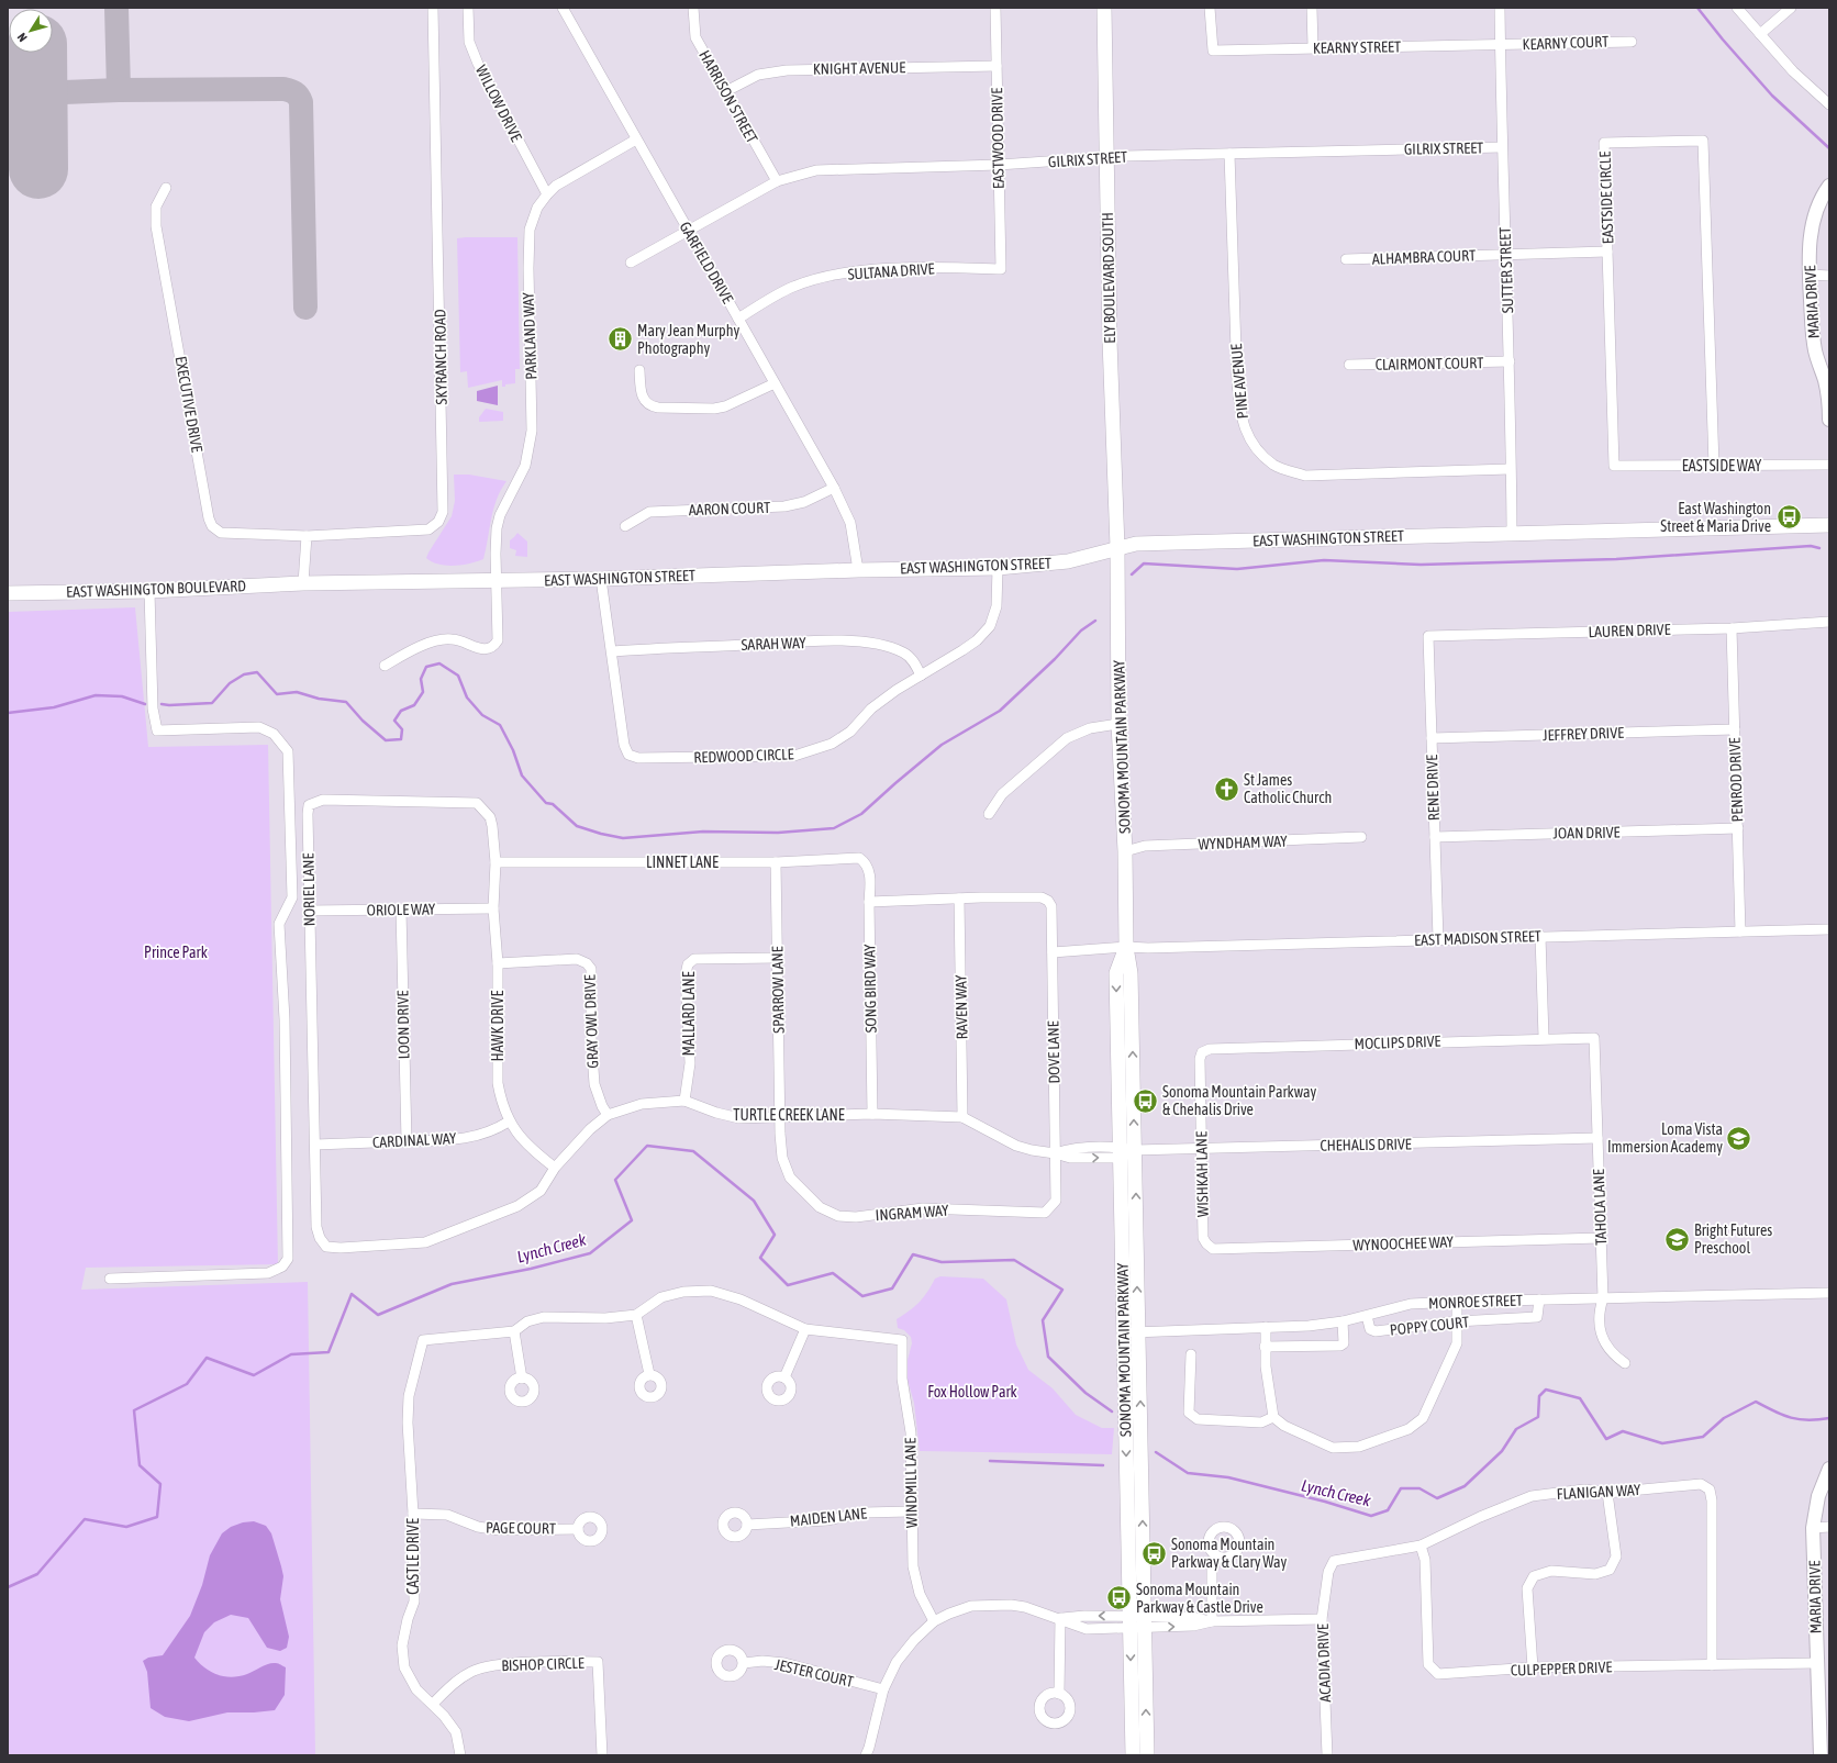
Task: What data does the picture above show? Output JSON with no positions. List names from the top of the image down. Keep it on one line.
{"streets":{"main road":["ELY BOULEVARD SOUTH","EAST WASHINGTON STREET","EAST WASHINGTON BOULEVARD","SONOMA MOUNTAIN PARKWAY"],"street":["KEARNY COURT","KEARNY STREET","KNIGHT AVENUE","HARRISON STREET","WILLOW DRIVE","EASTWOOD DRIVE","GILRIX STREET","EASTSIDE CIRCLE","ALHAMBRA COURT","GARFIELD DRIVE","SUTTER STREET","SULTANA DRIVE","MARIA DRIVE","PARKLAND WAY","SKYRANCH ROAD","CLAIRMONT COURT","PINE AVENUE","EXECUTIVE DRIVE","EASTSIDE WAY","AARON COURT","LAUREN DRIVE","SARAH WAY","JEFFREY DRIVE","REDWOOD CIRCLE","PENROD DRIVE","RENE DRIVE","JOAN DRIVE","WYNDHAM WAY","LINNET LANE","NORIEL LANE","ORIOLE WAY","EAST MADISON STREET","SONG BIRD WAY","SPARROW LANE","RAVEN WAY","MALLARD LANE","GRAY OWL DRIVE","LOON DRIVE","HAWK DRIVE","MOCLIPS DRIVE","DOVE LANE","TURTLE CREEK LANE","CARDINAL WAY","CHEHALIS DRIVE","WISHKAH LANE","TAHOLA LANE","INGRAM WAY","WYNOOCHEE WAY","MONROE STREET","POPPY COURT","WINDMILL LANE","FLANIGAN WAY","MAIDEN LANE","PAGE COURT","CASTLE DRIVE","ACADIA DRIVE","BISHOP CIRCLE","CULPEPPER DRIVE","JESTER COURT"]},"crossings":[["KEARNY COURT","KEARNY STREET"],["KEARNY COURT","SUTTER STREET"],["KEARNY STREET","SUTTER STREET"],["KNIGHT AVENUE","HARRISON STREET"],["KNIGHT AVENUE","EASTWOOD DRIVE"],["HARRISON STREET","GILRIX STREET"],["WILLOW DRIVE","PARKLAND WAY"],["EASTWOOD DRIVE","GILRIX STREET"],["EASTWOOD DRIVE","SULTANA DRIVE"],["GILRIX STREET","GARFIELD DRIVE"],["GILRIX STREET","SUTTER STREET"],["GILRIX STREET","ELY BOULEVARD SOUTH"],["GILRIX STREET","PINE AVENUE"],["EASTSIDE CIRCLE","ALHAMBRA COURT"],["EASTSIDE CIRCLE","EASTSIDE WAY"],["ALHAMBRA COURT","SUTTER STREET"],["GARFIELD DRIVE","SULTANA DRIVE"],["GARFIELD DRIVE","PARKLAND WAY"],["GARFIELD DRIVE","AARON COURT"],["GARFIELD DRIVE","EAST WASHINGTON STREET"],["SUTTER STREET","CLAIRMONT COURT"],["SUTTER STREET","PINE AVENUE"],["SUTTER STREET","EAST WASHINGTON STREET"],["ELY BOULEVARD SOUTH","EAST WASHINGTON STREET"],["ELY BOULEVARD SOUTH","SONOMA MOUNTAIN PARKWAY"],["MARIA DRIVE","CULPEPPER DRIVE"],["PARKLAND WAY","EAST WASHINGTON STREET"],["SKYRANCH ROAD","EXECUTIVE DRIVE"],["EAST WASHINGTON STREET","EAST WASHINGTON BOULEVARD"],["EAST WASHINGTON STREET","SONOMA MOUNTAIN PARKWAY"],["EAST WASHINGTON STREET","REDWOOD CIRCLE"],["LAUREN DRIVE","PENROD DRIVE"],["LAUREN DRIVE","RENE DRIVE"],["SARAH WAY","REDWOOD CIRCLE"],["JEFFREY DRIVE","PENROD DRIVE"],["JEFFREY DRIVE","RENE DRIVE"],["SONOMA MOUNTAIN PARKWAY","WYNDHAM WAY"],["SONOMA MOUNTAIN PARKWAY","EAST MADISON STREET"],["SONOMA MOUNTAIN PARKWAY","TURTLE CREEK LANE"],["SONOMA MOUNTAIN PARKWAY","CHEHALIS DRIVE"],["SONOMA MOUNTAIN PARKWAY","MONROE STREET"],["PENROD DRIVE","JOAN DRIVE"],["PENROD DRIVE","EAST MADISON STREET"],["RENE DRIVE","JOAN DRIVE"],["RENE DRIVE","EAST MADISON STREET"],["LINNET LANE","SONG BIRD WAY"],["LINNET LANE","SPARROW LANE"],["LINNET LANE","HAWK DRIVE"],["NORIEL LANE","ORIOLE WAY"],["NORIEL LANE","HAWK DRIVE"],["NORIEL LANE","TURTLE CREEK LANE"],["NORIEL LANE","CARDINAL WAY"],["ORIOLE WAY","LOON DRIVE"],["ORIOLE WAY","HAWK DRIVE"],["SONG BIRD WAY","TURTLE CREEK LANE"],["SPARROW LANE","MALLARD LANE"],["SPARROW LANE","TURTLE CREEK LANE"],["SPARROW LANE","INGRAM WAY"],["RAVEN WAY","TURTLE CREEK LANE"],["MALLARD LANE","TURTLE CREEK LANE"],["GRAY OWL DRIVE","HAWK DRIVE"],["GRAY OWL DRIVE","TURTLE CREEK LANE"],["LOON DRIVE","CARDINAL WAY"],["HAWK DRIVE","TURTLE CREEK LANE"],["HAWK DRIVE","CARDINAL WAY"],["MOCLIPS DRIVE","WISHKAH LANE"],["MOCLIPS DRIVE","TAHOLA LANE"],["DOVE LANE","TURTLE CREEK LANE"],["DOVE LANE","INGRAM WAY"],["TURTLE CREEK LANE","CARDINAL WAY"],["TURTLE CREEK LANE","CHEHALIS DRIVE"],["TURTLE CREEK LANE","INGRAM WAY"],["CHEHALIS DRIVE","WISHKAH LANE"],["CHEHALIS DRIVE","TAHOLA LANE"],["WISHKAH LANE","WYNOOCHEE WAY"],["TAHOLA LANE","WYNOOCHEE WAY"],["TAHOLA LANE","MONROE STREET"],["MONROE STREET","POPPY COURT"],["WINDMILL LANE","MAIDEN LANE"],["FLANIGAN WAY","ACADIA DRIVE"],["FLANIGAN WAY","CULPEPPER DRIVE"],["PAGE COURT","CASTLE DRIVE"],["CASTLE DRIVE","BISHOP CIRCLE"]],"water":["Lynch Creek"],"parks":["Prince Park","Fox Hollow Park"],"places":{"building":["Mary Jean Murphy Photography"],"bus stop":["East Washington Street & Maria Drive","Sonoma Mountain Parkway & Chehalis Drive","Sonoma Mountain Parkway & Clary Way","Sonoma Mountain Parkway & Castle Drive"],"church":["St James Catholic Church"],"school or university":["Loma Vista Immersion Academy","Bright Futures Preschool"]},"north":"bottom left"}
